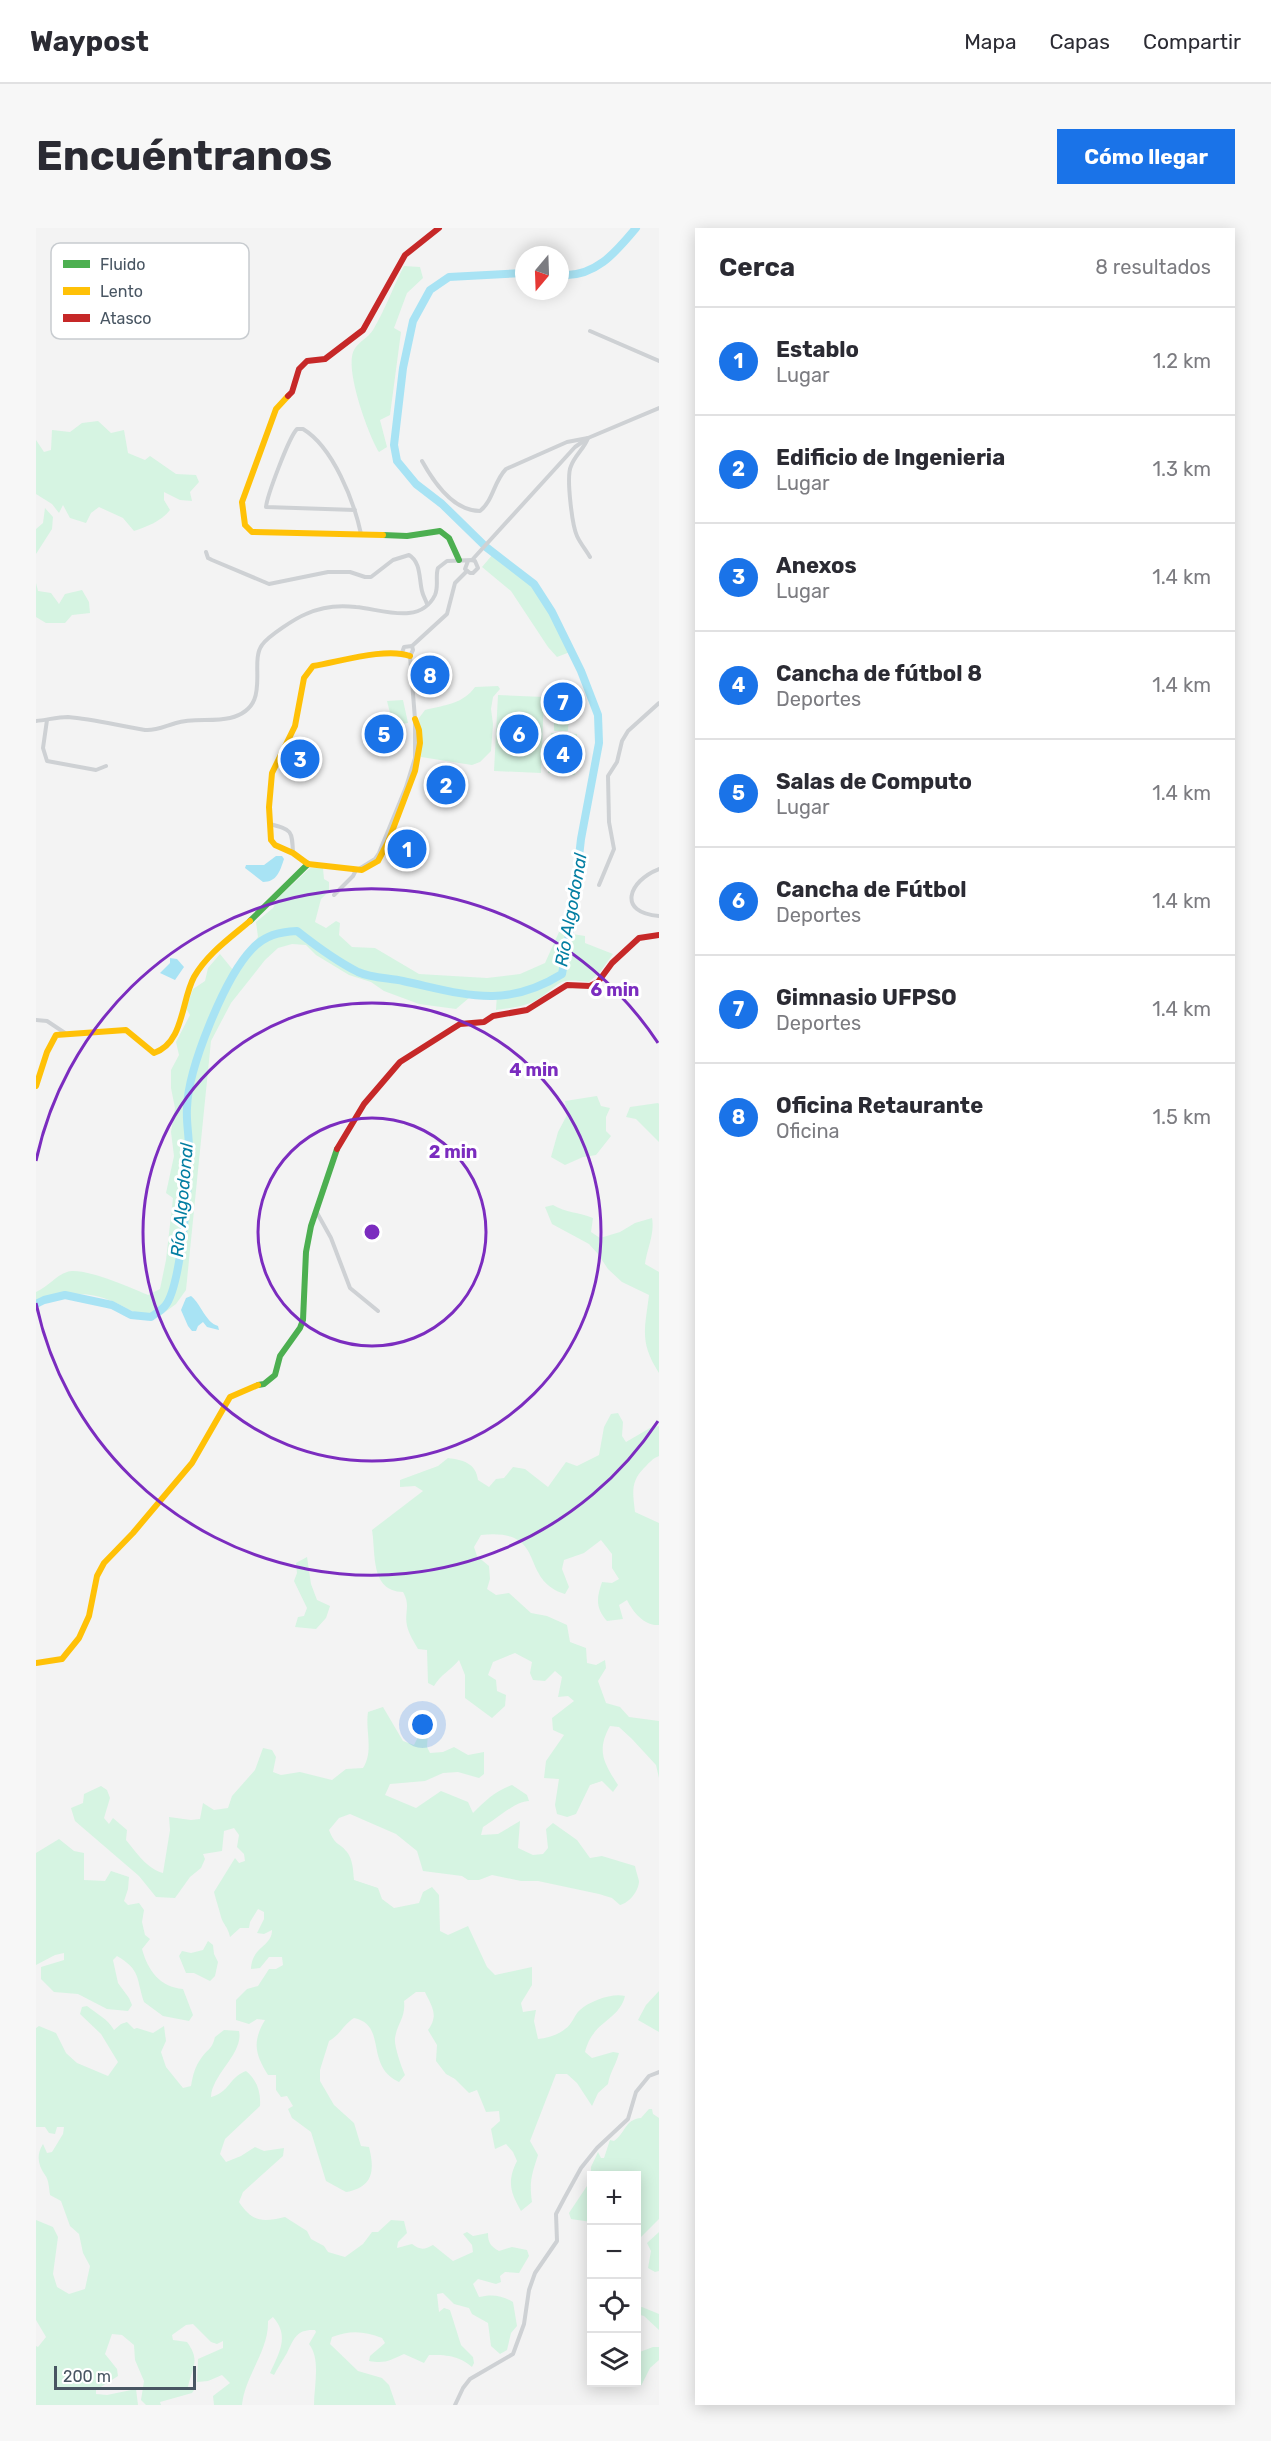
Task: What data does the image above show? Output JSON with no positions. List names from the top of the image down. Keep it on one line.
{"water":["Río Algodonal"],"legend":["Fluido","Lento","Atasco"],"scale_bar":"200 m","north":"bottom","page":{"header":"Waypost","nav":["Mapa","Capas","Compartir"],"buttons":"Cómo llegar","title":"Encuéntranos","heading":["Cerca","8 resultados"],"list":[{"mark":"1","name":"Establo","note":"Lugar","value":"1.2 km"},{"mark":"2","name":"Edificio de Ingenieria","note":"Lugar","value":"1.3 km"},{"mark":"3","name":"Anexos","note":"Lugar","value":"1.4 km"},{"mark":"4","name":"Cancha de fútbol 8","note":"Deportes","value":"1.4 km"},{"mark":"5","name":"Salas de Computo","note":"Lugar","value":"1.4 km"},{"mark":"6","name":"Cancha de Fútbol","note":"Deportes","value":"1.4 km"},{"mark":"7","name":"Gimnasio UFPSO","note":"Deportes","value":"1.4 km"},{"mark":"8","name":"Oficina Retaurante","note":"Oficina","value":"1.5 km"}],"pins":["8","7","5","6","4","3","2","1"],"map_buttons":["+","−"],"scale":"200 m"},"rings":["6 min","4 min","2 min"]}
